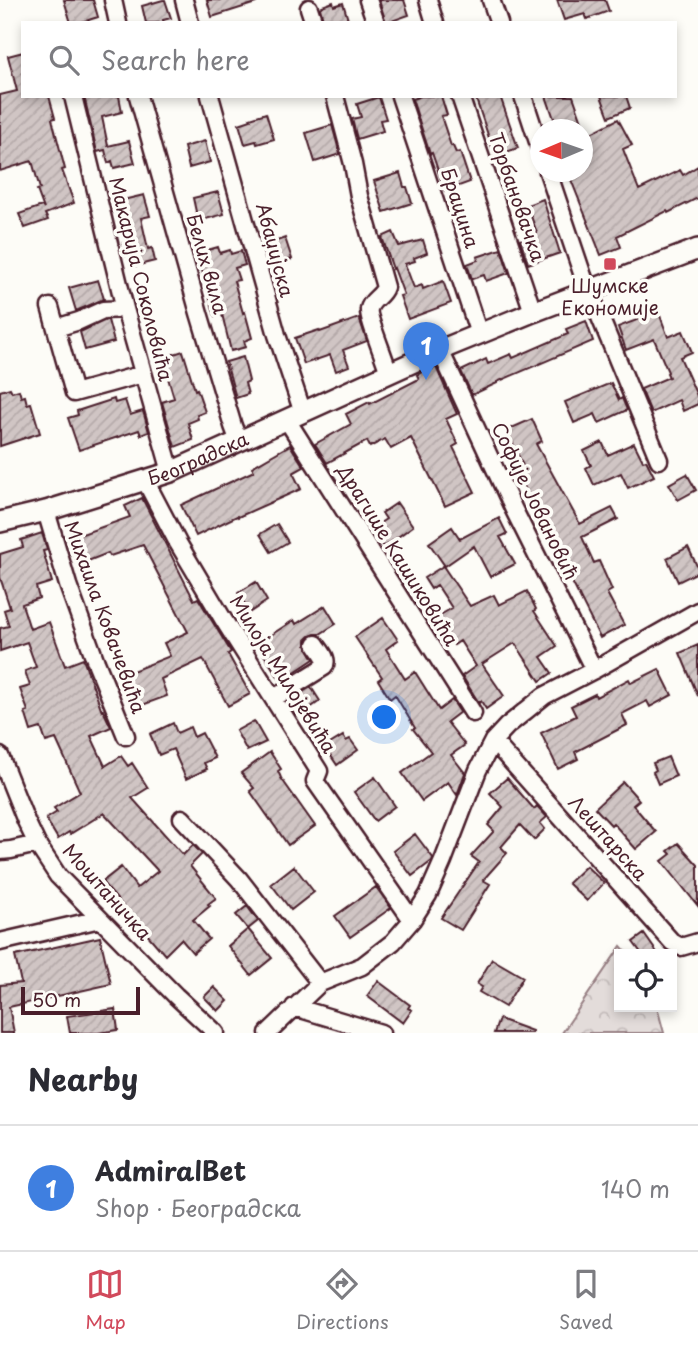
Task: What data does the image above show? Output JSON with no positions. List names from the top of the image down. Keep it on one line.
{"streets":{"main road":["Београдска"],"street":["Торбановачка","Брацина","Абаџијска","Белих вила","Макарија Соколовића","Софије Јовановић","Драгише Кашиковића","Михаила Ковачевића","Милоја Милојевића","Лештарска","Моштаничка"]},"crossings":[["Торбановачка","Београдска"],["Брацина","Београдска"],["Абаџијска","Београдска"],["Абаџијска","Драгише Кашиковића"],["Белих вила","Београдска"],["Макарија Соколовића","Београдска"],["Београдска","Софије Јовановић"],["Београдска","Драгише Кашиковића"],["Београдска","Михаила Ковачевића"],["Београдска","Милоја Милојевића"]],"places":{"transit":["Шумске Економије"]},"scale_bar":"50 m","north":"left","page":{"search":"Search here","pins":"1","scale":"50 m","heading":"Nearby","list":[{"mark":"1","name":"AdmiralBet","note":"Shop · Београдска","value":"140 m"}],"nav":["Map","Directions","Saved"]}}
